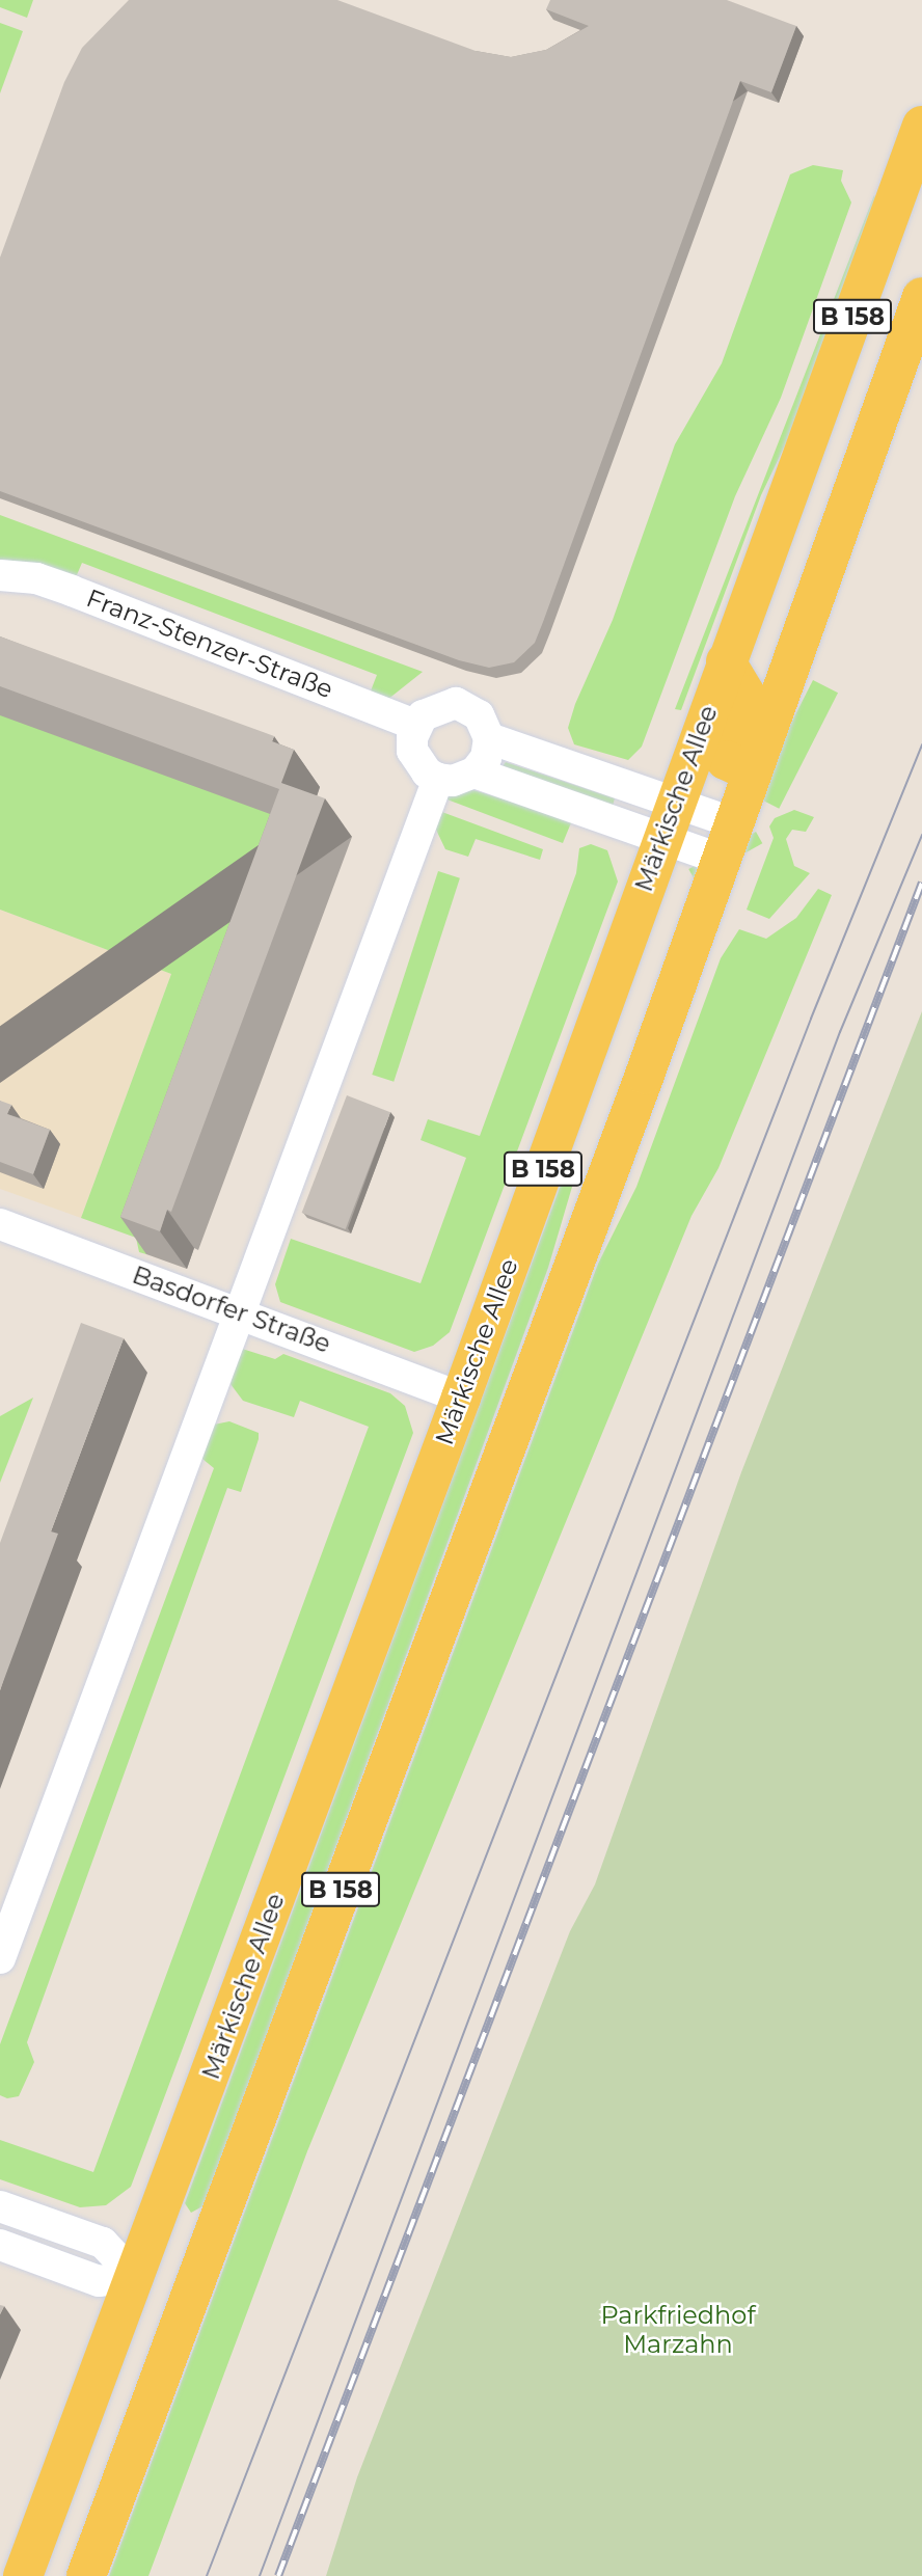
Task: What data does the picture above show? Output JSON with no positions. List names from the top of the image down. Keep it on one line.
{"streets":{"main road":["B 158","Märkische Allee"],"street":["Franz-Stenzer-Straße","Basdorfer Straße"]},"crossings":[["Märkische Allee","Basdorfer Straße"]],"parks":["Parkfriedhof Marzahn"]}
